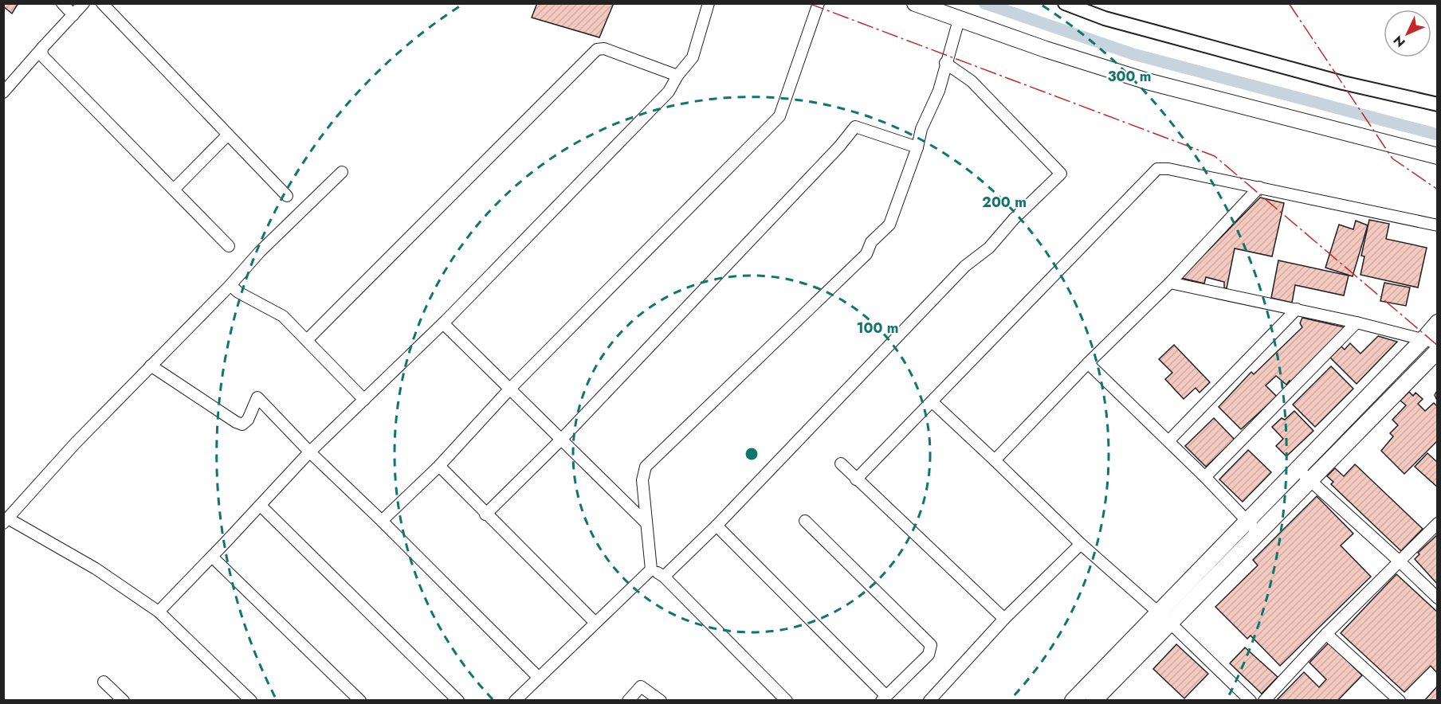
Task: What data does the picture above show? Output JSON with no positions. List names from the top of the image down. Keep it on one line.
{"north":"bottom left","rings":["300 m","200 m","100 m"]}
